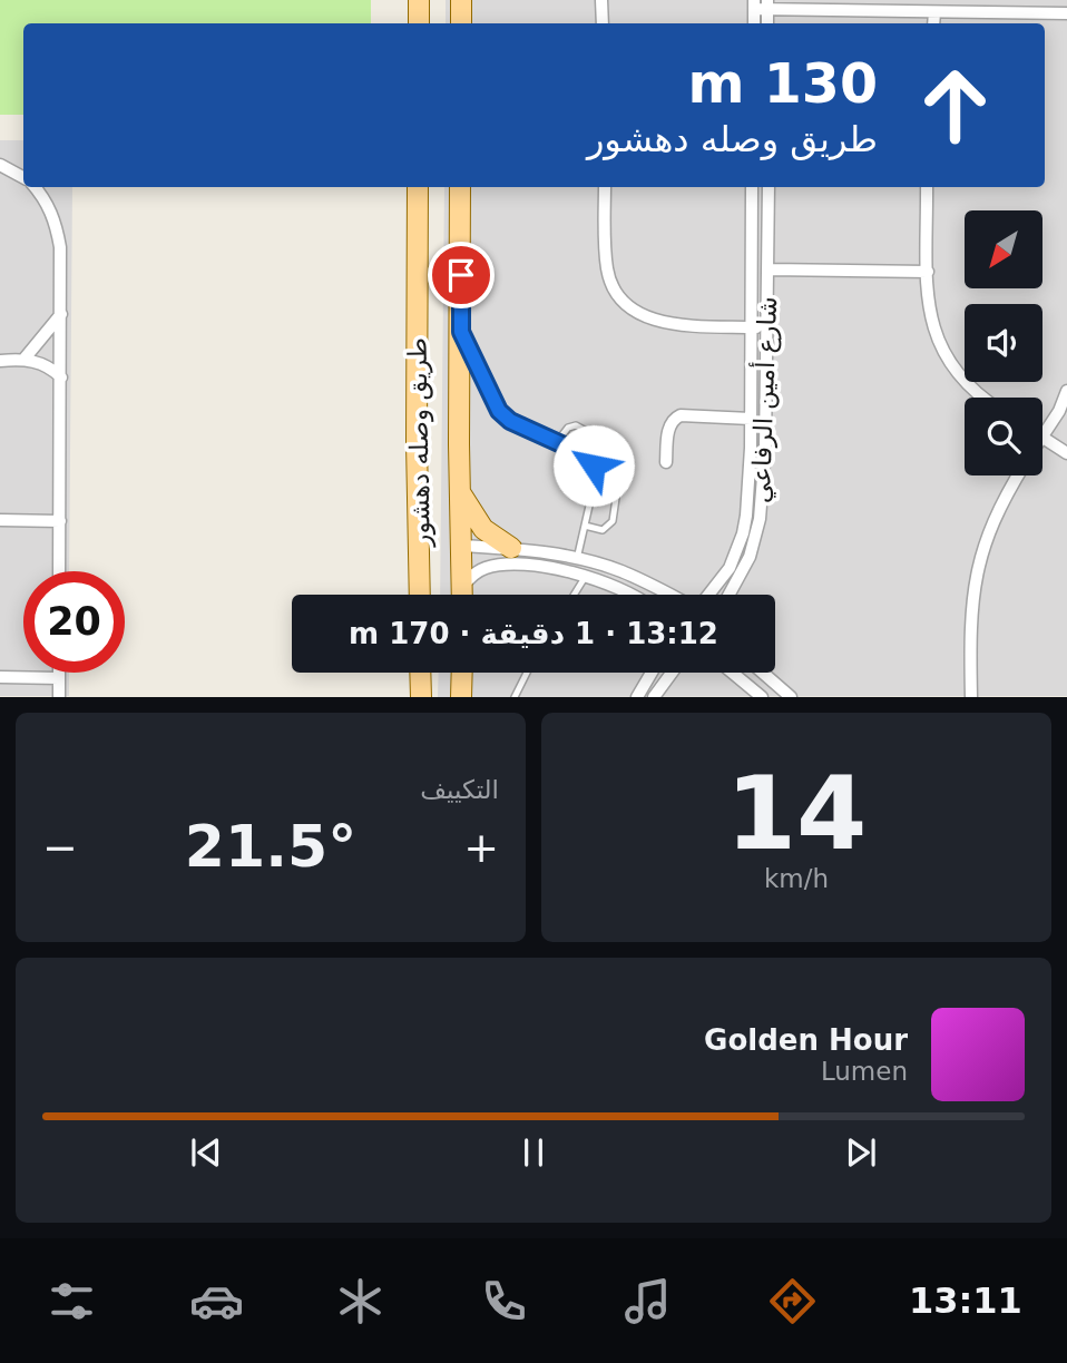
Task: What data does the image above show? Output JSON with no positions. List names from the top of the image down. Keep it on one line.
{"streets":{"main road":["طريق وصله دهشور"],"street":["شارع أمين الرفاعي"]},"north":"bottom left","page":{"turn":["130 m","طريق وصله دهشور"],"limit":"20","trip":"13:12 · 1 دقيقة · 170 m","tile":[["14","km/h"],"التكييف"],"heat":["−","21.5°","+"],"song":["Golden Hour","Lumen"],"tabs":"13:11"}}
